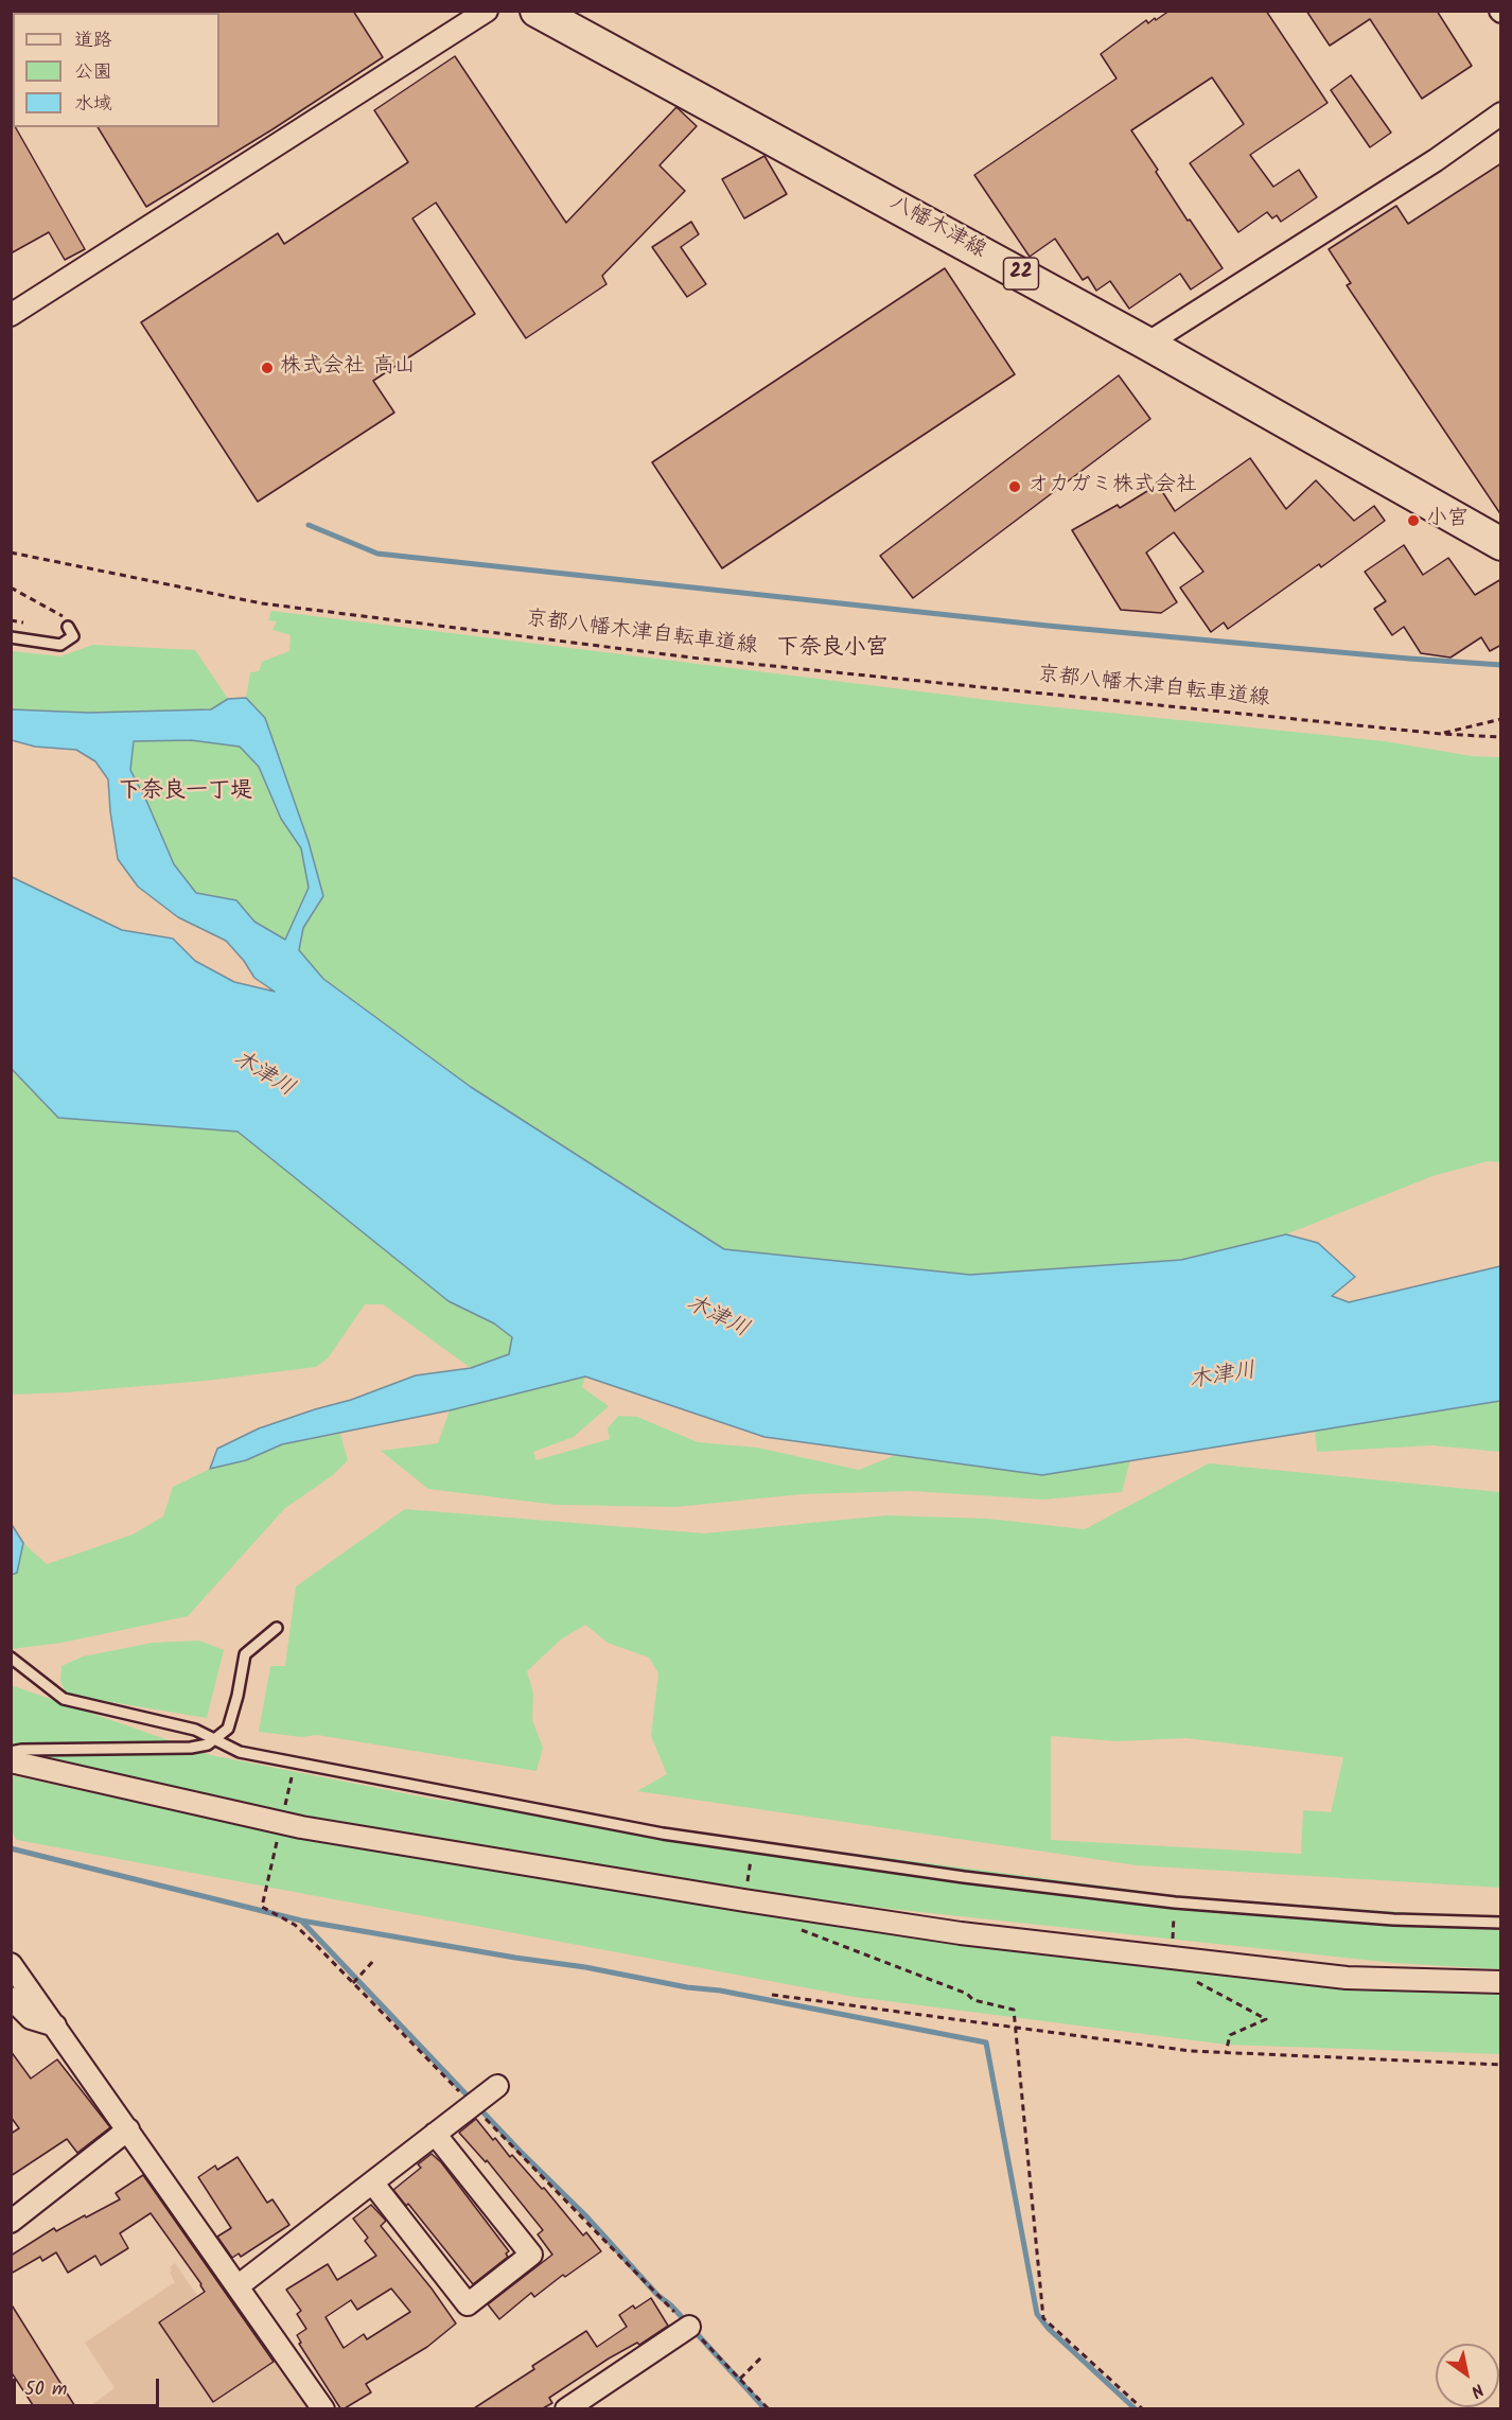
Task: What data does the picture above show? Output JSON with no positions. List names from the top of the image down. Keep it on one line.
{"streets":{"main road":["八幡木津線","22"],"path":["京都八幡木津自転車道線"]},"districts":["下奈良小宮","下奈良一丁堤"],"water":["木津川"],"places":["株式会社 高山","オカガミ株式会社","小宮"],"legend":["道路","公園","水域"],"scale_bar":"50 m","north":"bottom right"}
